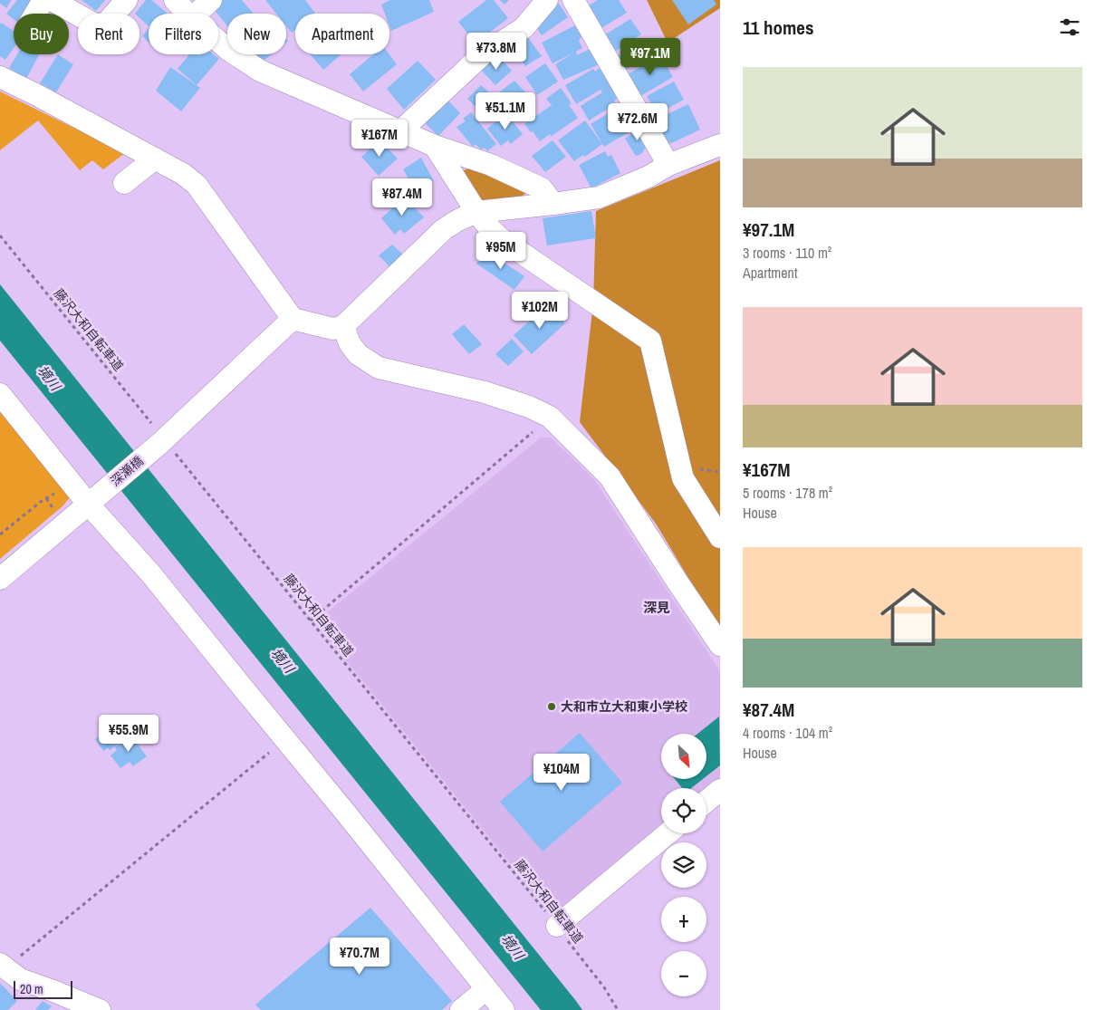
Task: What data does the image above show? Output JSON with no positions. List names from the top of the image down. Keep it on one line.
{"streets":{"street":["深瀬橋"],"path":["藤沢大和自転車道"]},"crossings":[["藤沢大和自転車道","深瀬橋"]],"districts":["深見"],"water":["境川"],"places":["大和市立大和東小学校"],"scale_bar":"20 m","north":"bottom right","page":{"heading":"11 homes","chip":["Buy","Rent","Filters","New","Apartment"],"price":["¥73.8M","¥97.1M","¥51.1M","¥72.6M","¥167M","¥87.4M","¥95M","¥102M","¥55.9M","¥104M","¥70.7M"],"list":[{"name":"¥97.1M","note":"3 rooms · 110 m² · Apartment"},{"name":"¥167M","note":"5 rooms · 178 m² · House"},{"name":"¥87.4M","note":"4 rooms · 104 m² · House"}],"map_buttons":["+","−"],"scale":"20 m"}}
